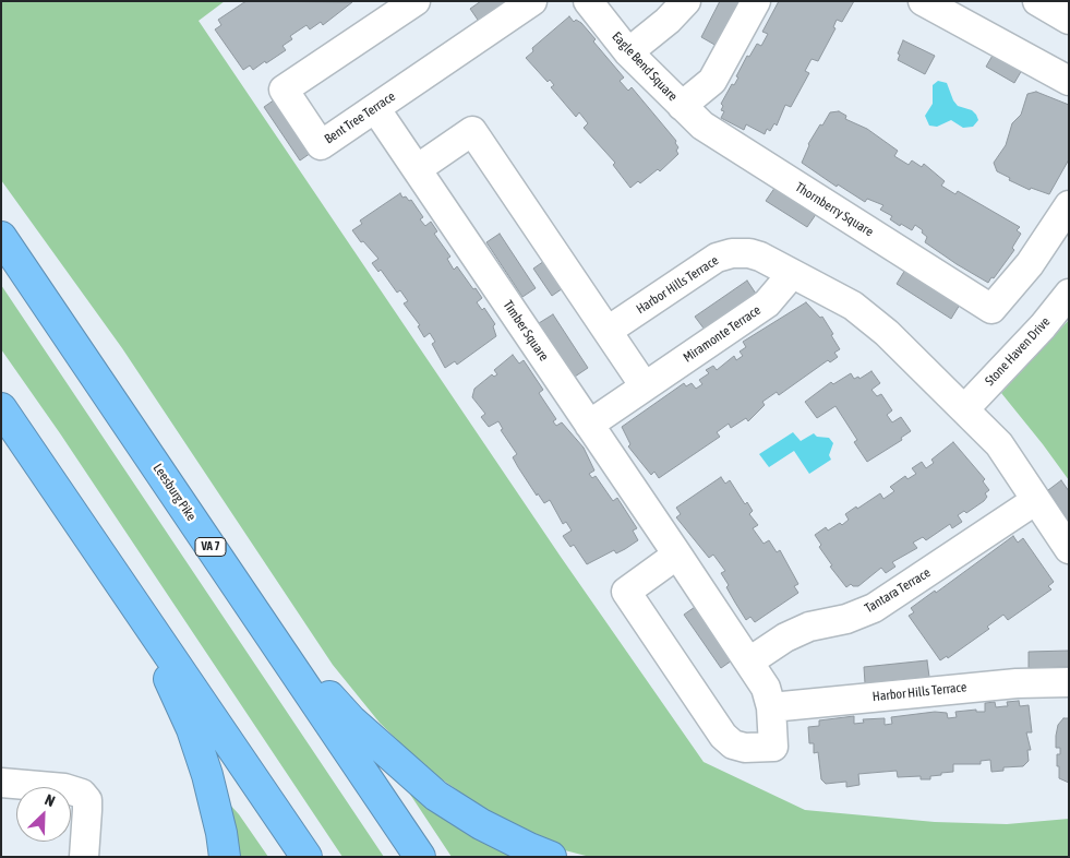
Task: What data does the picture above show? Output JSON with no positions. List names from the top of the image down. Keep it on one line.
{"streets":{"highway":["Leesburg Pike","VA 7"],"street":["Eagle Bend Square","Bent Tree Terrace","Thornberry Square","Harbor Hills Terrace","Timber Square","Miramonte Terrace","Stone Haven Drive","Tantara Terrace"]},"crossings":[["Eagle Bend Square","Thornberry Square"],["Bent Tree Terrace","Timber Square"],["Harbor Hills Terrace","Timber Square"],["Harbor Hills Terrace","Miramonte Terrace"],["Harbor Hills Terrace","Stone Haven Drive"],["Harbor Hills Terrace","Tantara Terrace"],["Timber Square","Miramonte Terrace"],["Timber Square","Tantara Terrace"]],"north":"top right"}
